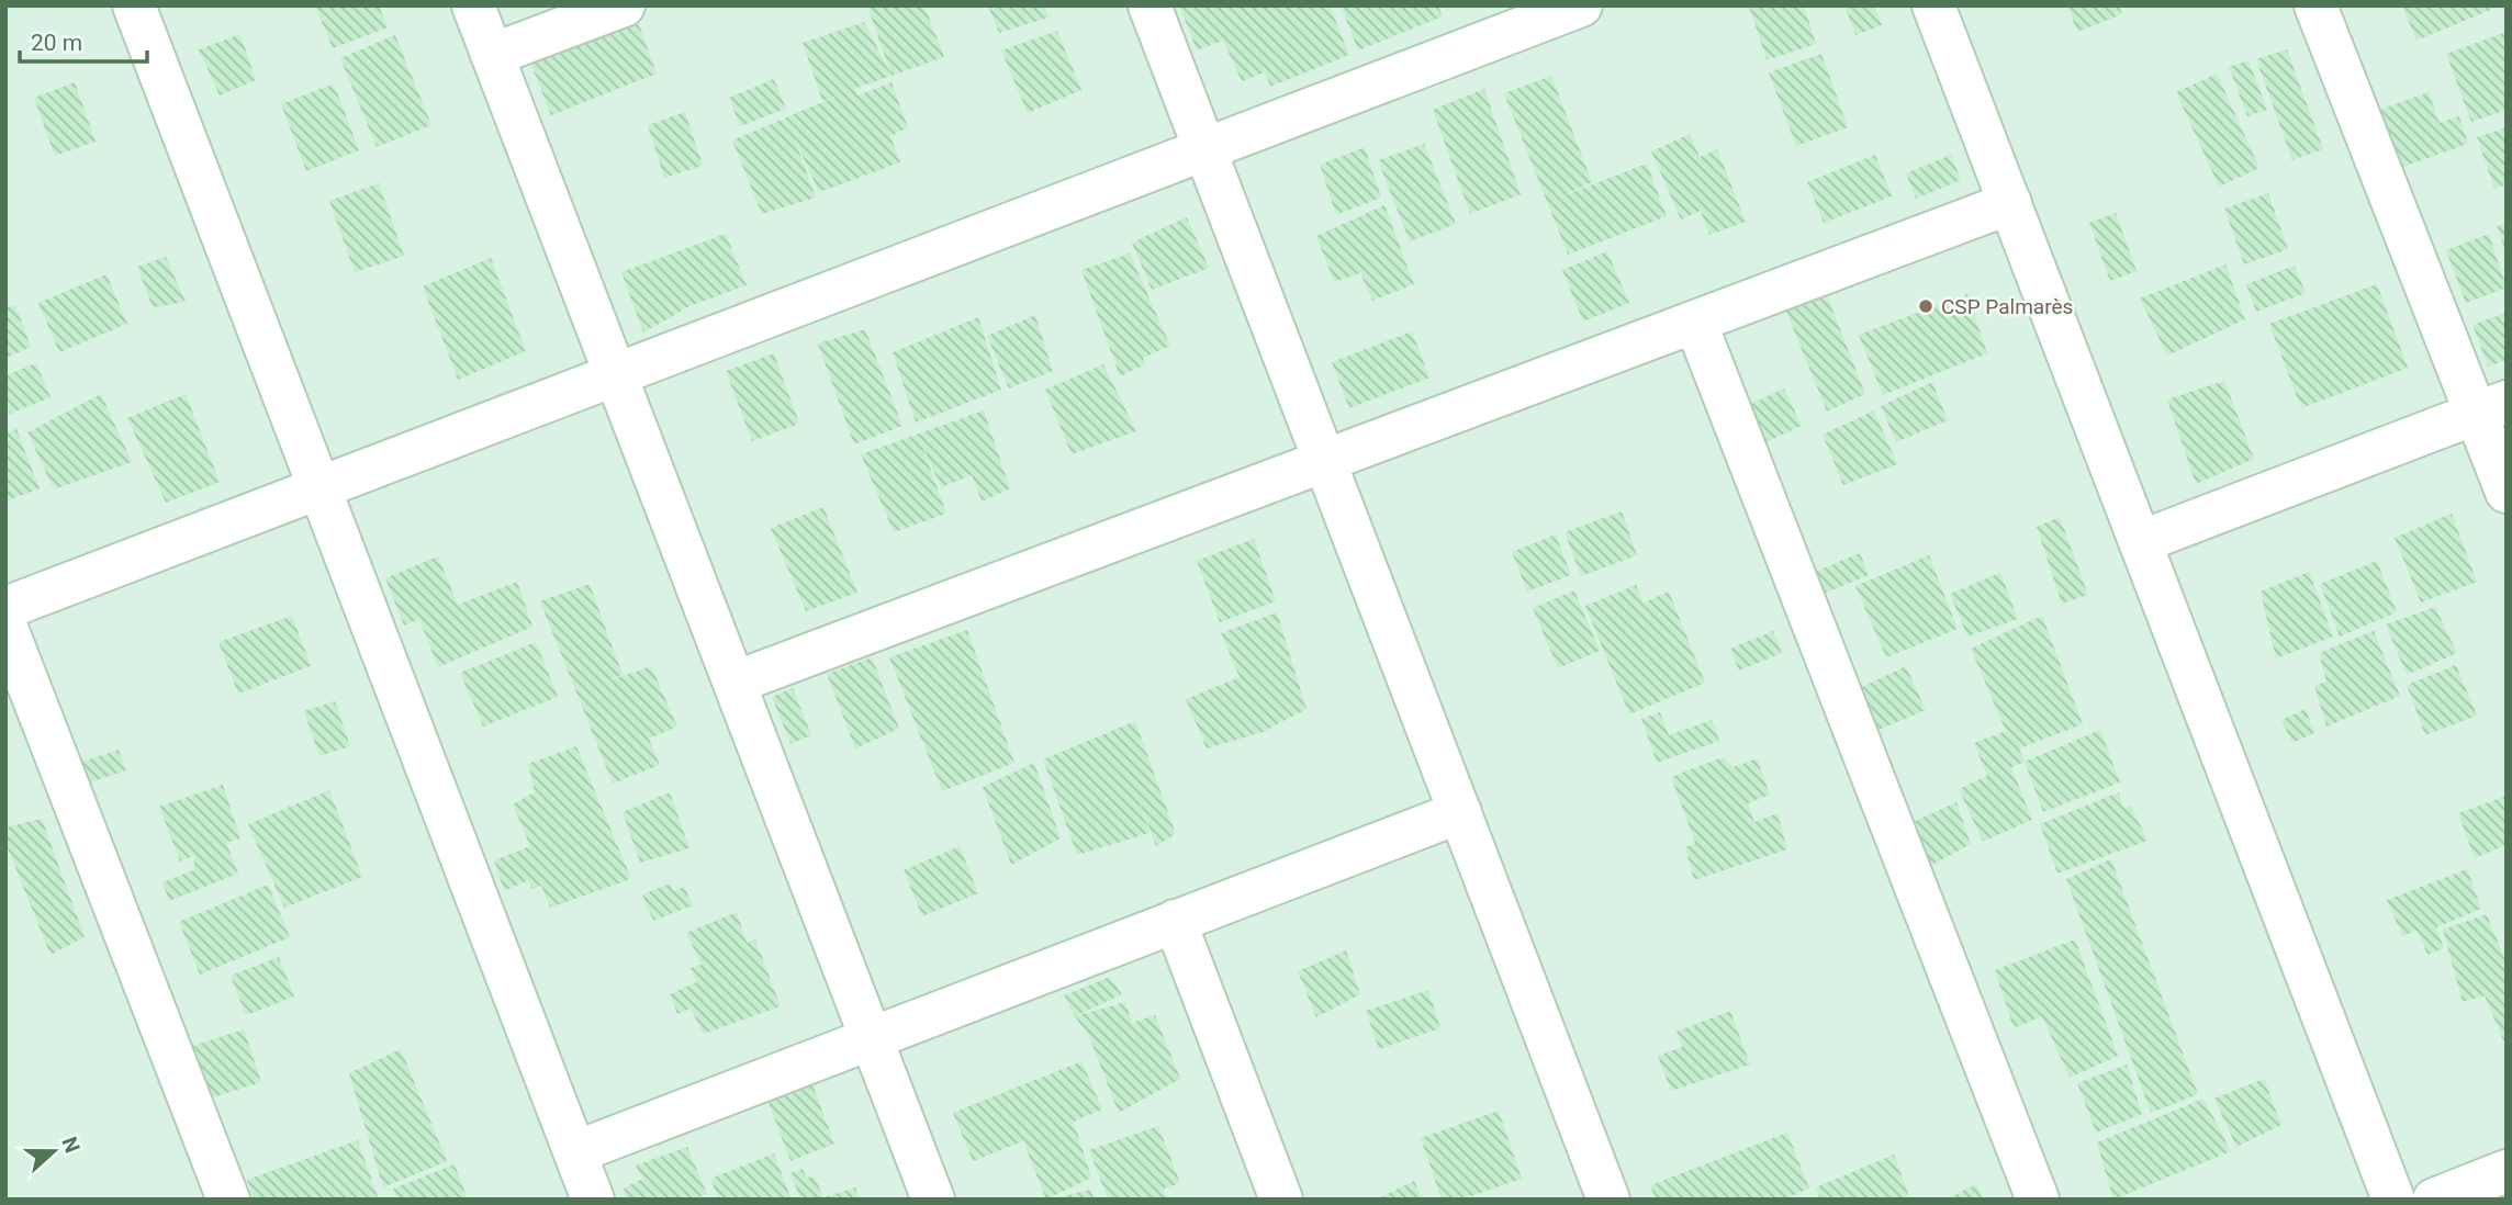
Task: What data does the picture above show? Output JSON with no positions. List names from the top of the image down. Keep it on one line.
{"places":["CSP Palmarès"],"scale_bar":"20 m","north":"right"}
